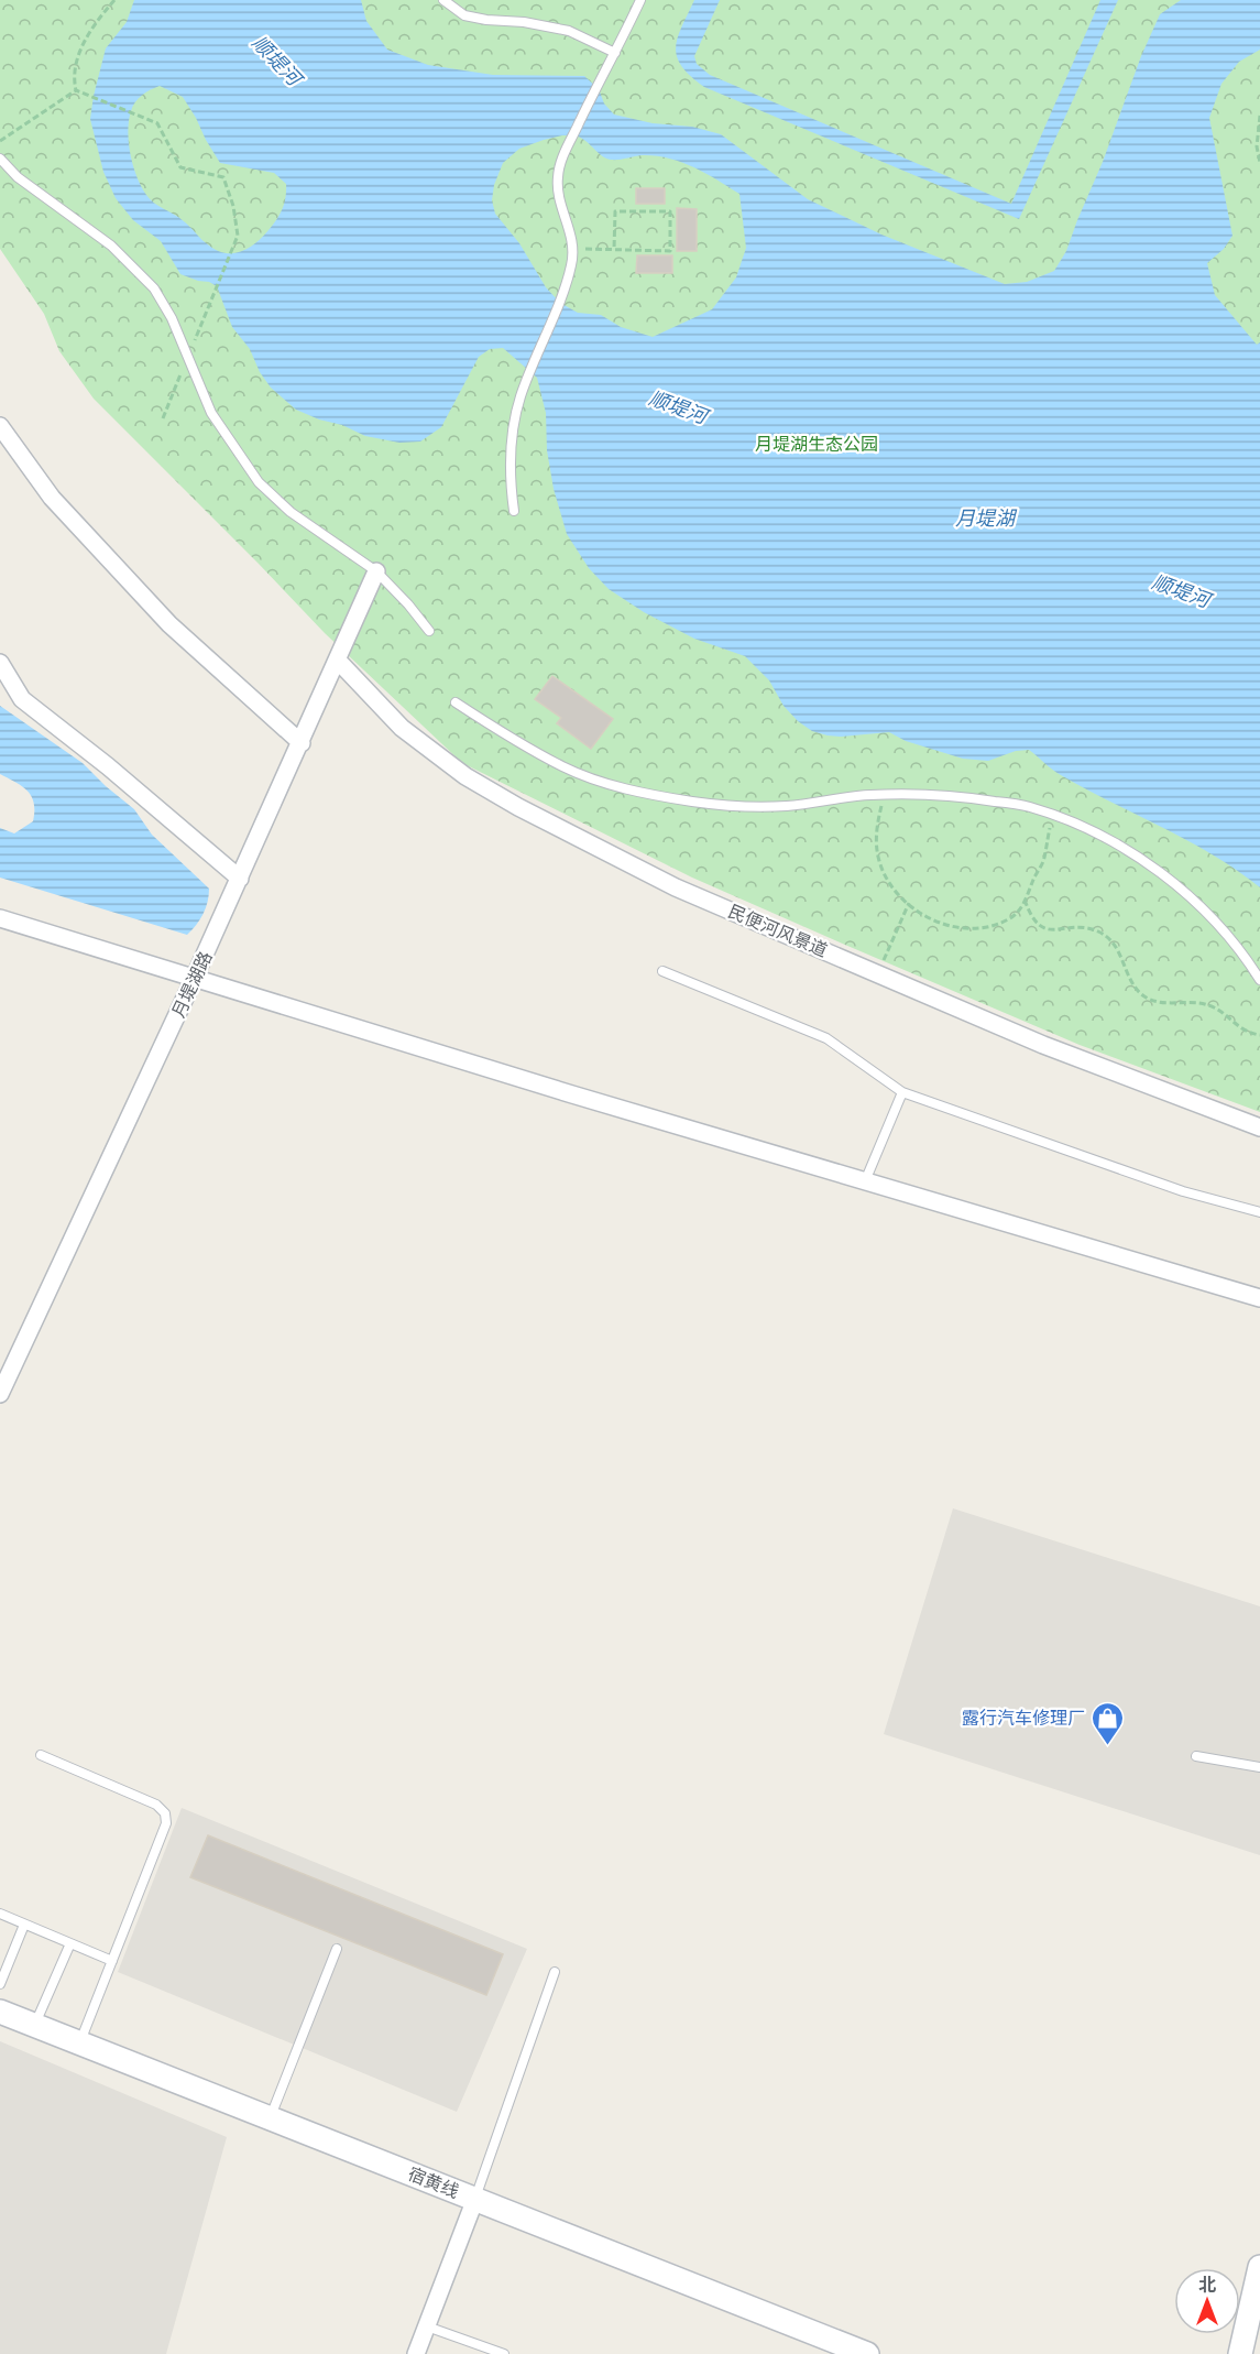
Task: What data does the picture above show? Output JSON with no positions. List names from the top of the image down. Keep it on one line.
{"streets":{"main road":["宿黄线"],"street":["民便河风景道","月堤湖路"]},"crossings":[["民便河风景道","月堤湖路"]],"water":["顺堤河","月堤湖"],"parks":["月堤湖生态公园"],"places":{"shop":["露行汽车修理厂"]},"north":"top"}
